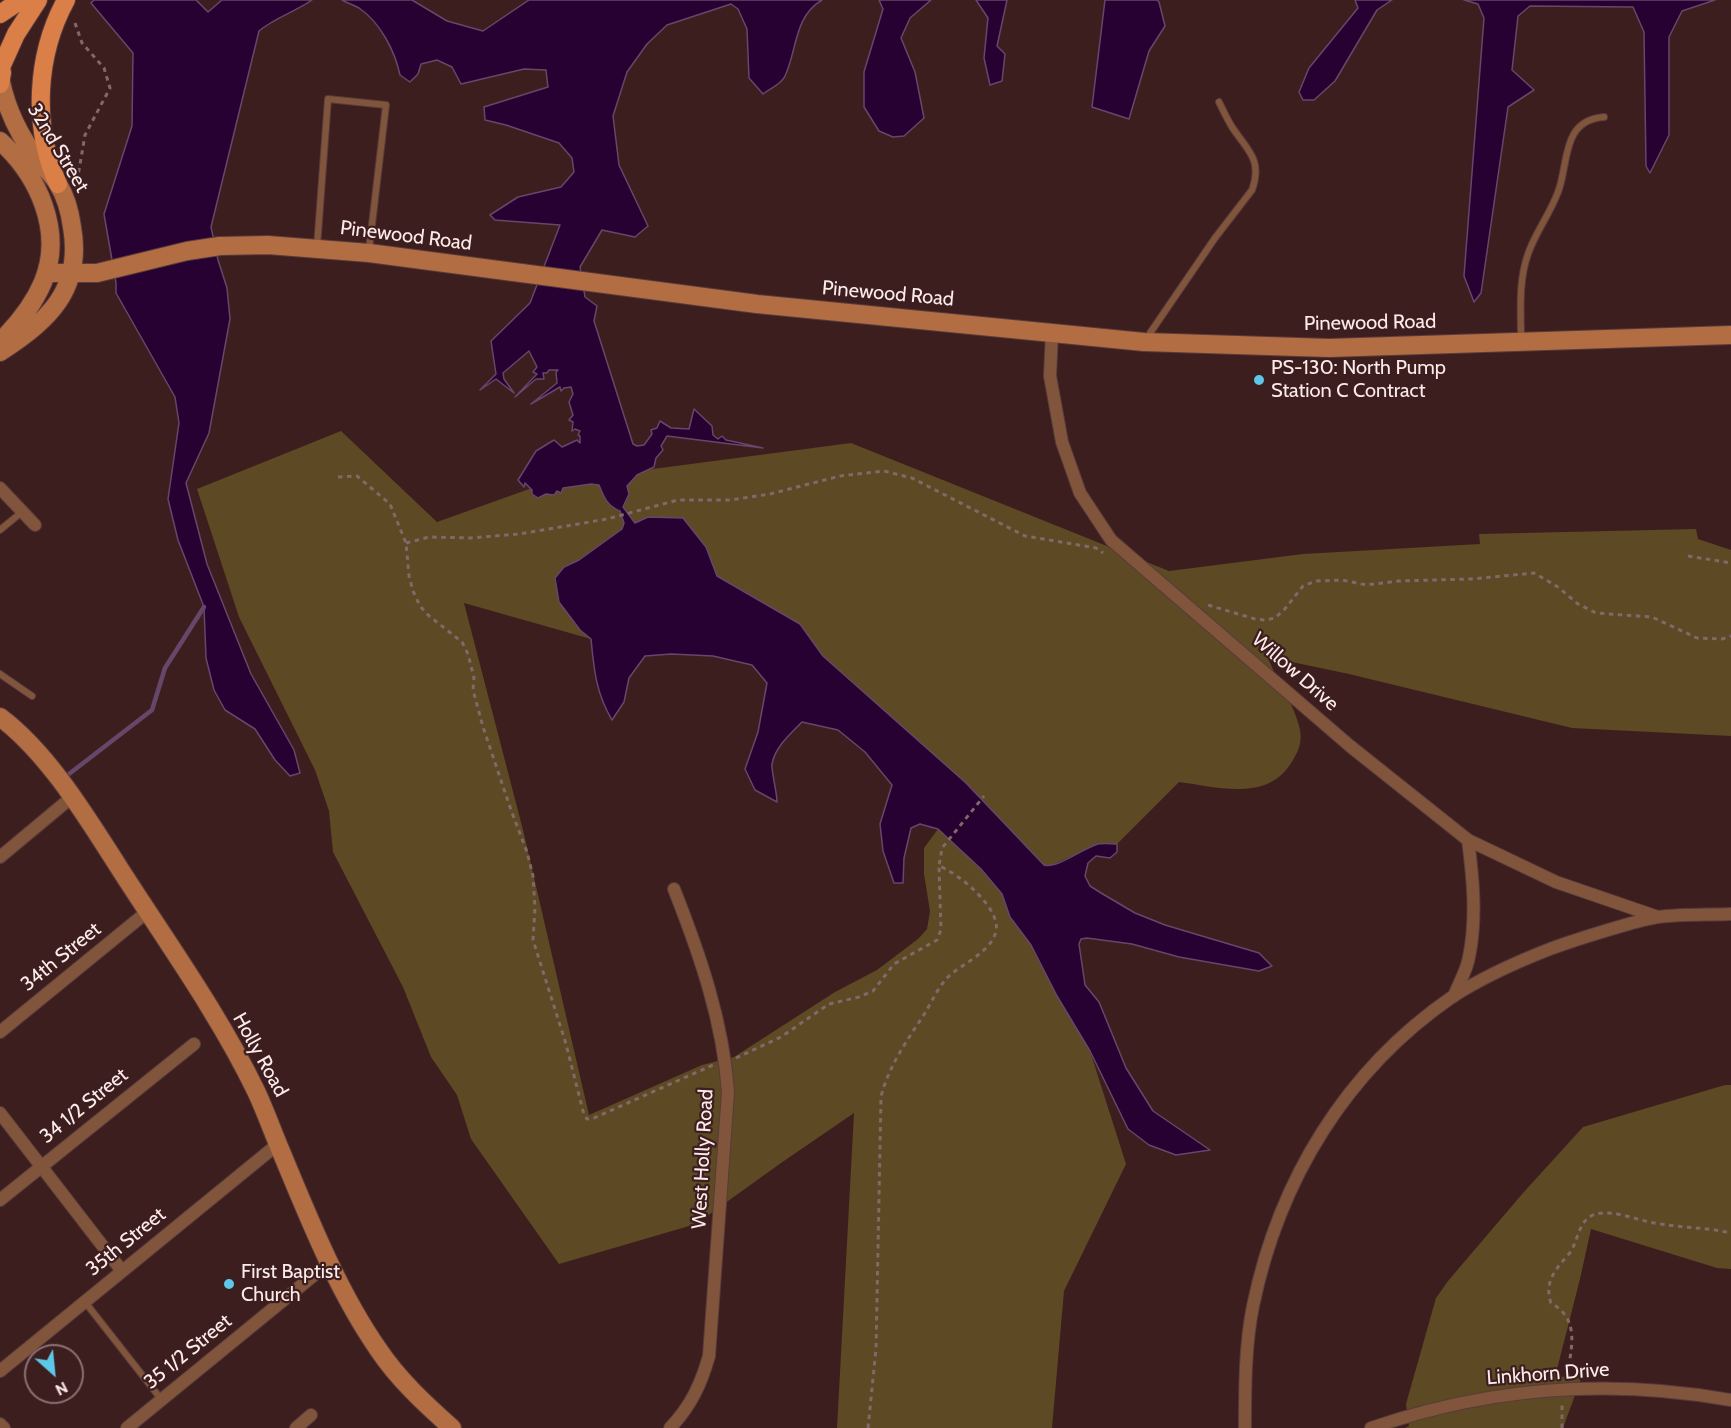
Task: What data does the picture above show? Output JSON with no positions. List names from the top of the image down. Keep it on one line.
{"streets":{"street":["32nd Street","Pinewood Road","Willow Drive","34th Street","Holly Road","34 1/2 Street","West Holly Road","35th Street","35 1/2 Street","Linkhorn Drive"]},"crossings":[["32nd Street","Pinewood Road"],["Pinewood Road","Willow Drive"],["34th Street","Holly Road"],["Holly Road","35th Street"],["Holly Road","35 1/2 Street"]],"places":["PS-130: North Pump Station C Contract","First Baptist Church"],"north":"bottom right"}
